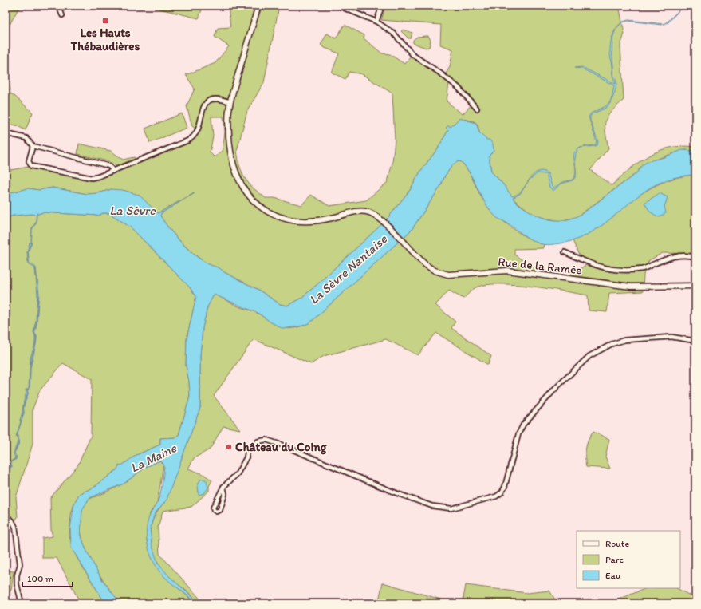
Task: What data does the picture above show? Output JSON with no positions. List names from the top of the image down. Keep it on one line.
{"streets":{"main road":["Rue de la Ramée"]},"water":["La Sèvre","La Sèvre Nantaise","La Maine"],"places":{"transit":["Les Hauts Thébaudières"],"other":["Château du Coing"]},"legend":["Route","Parc","Eau"],"scale_bar":"100 m"}
